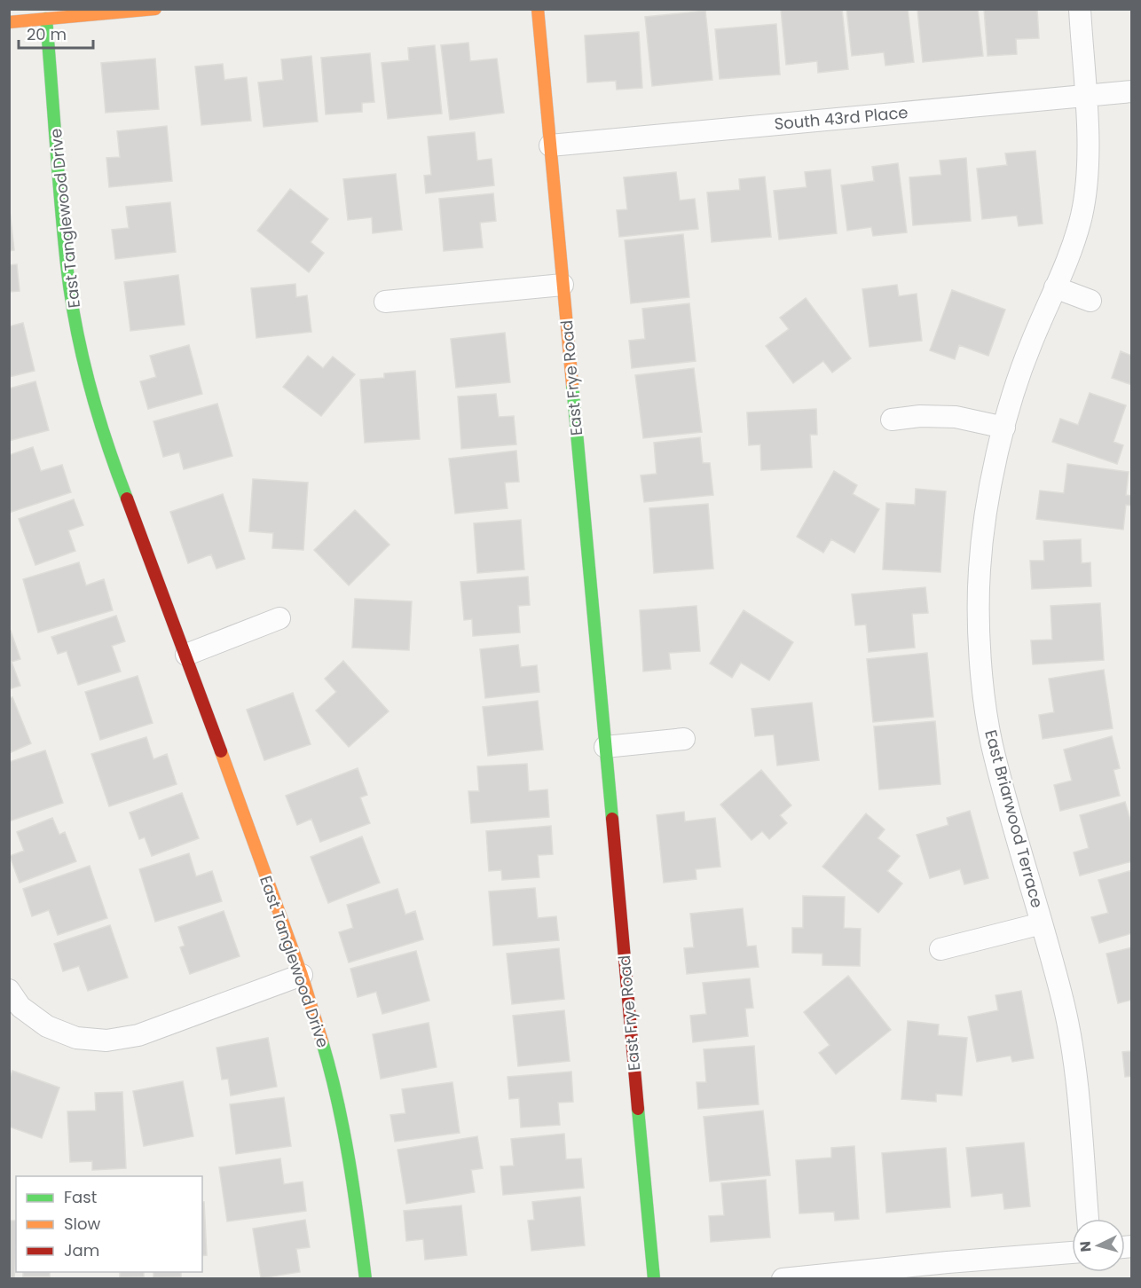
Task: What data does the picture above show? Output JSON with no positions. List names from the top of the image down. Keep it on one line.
{"streets":{"street":["South 43rd Place","East Tanglewood Drive","East Frye Road","East Briarwood Terrace"]},"crossings":[["South 43rd Place","East Frye Road"],["South 43rd Place","East Briarwood Terrace"]],"legend":["Fast","Slow","Jam"],"scale_bar":"20 m","north":"left"}
